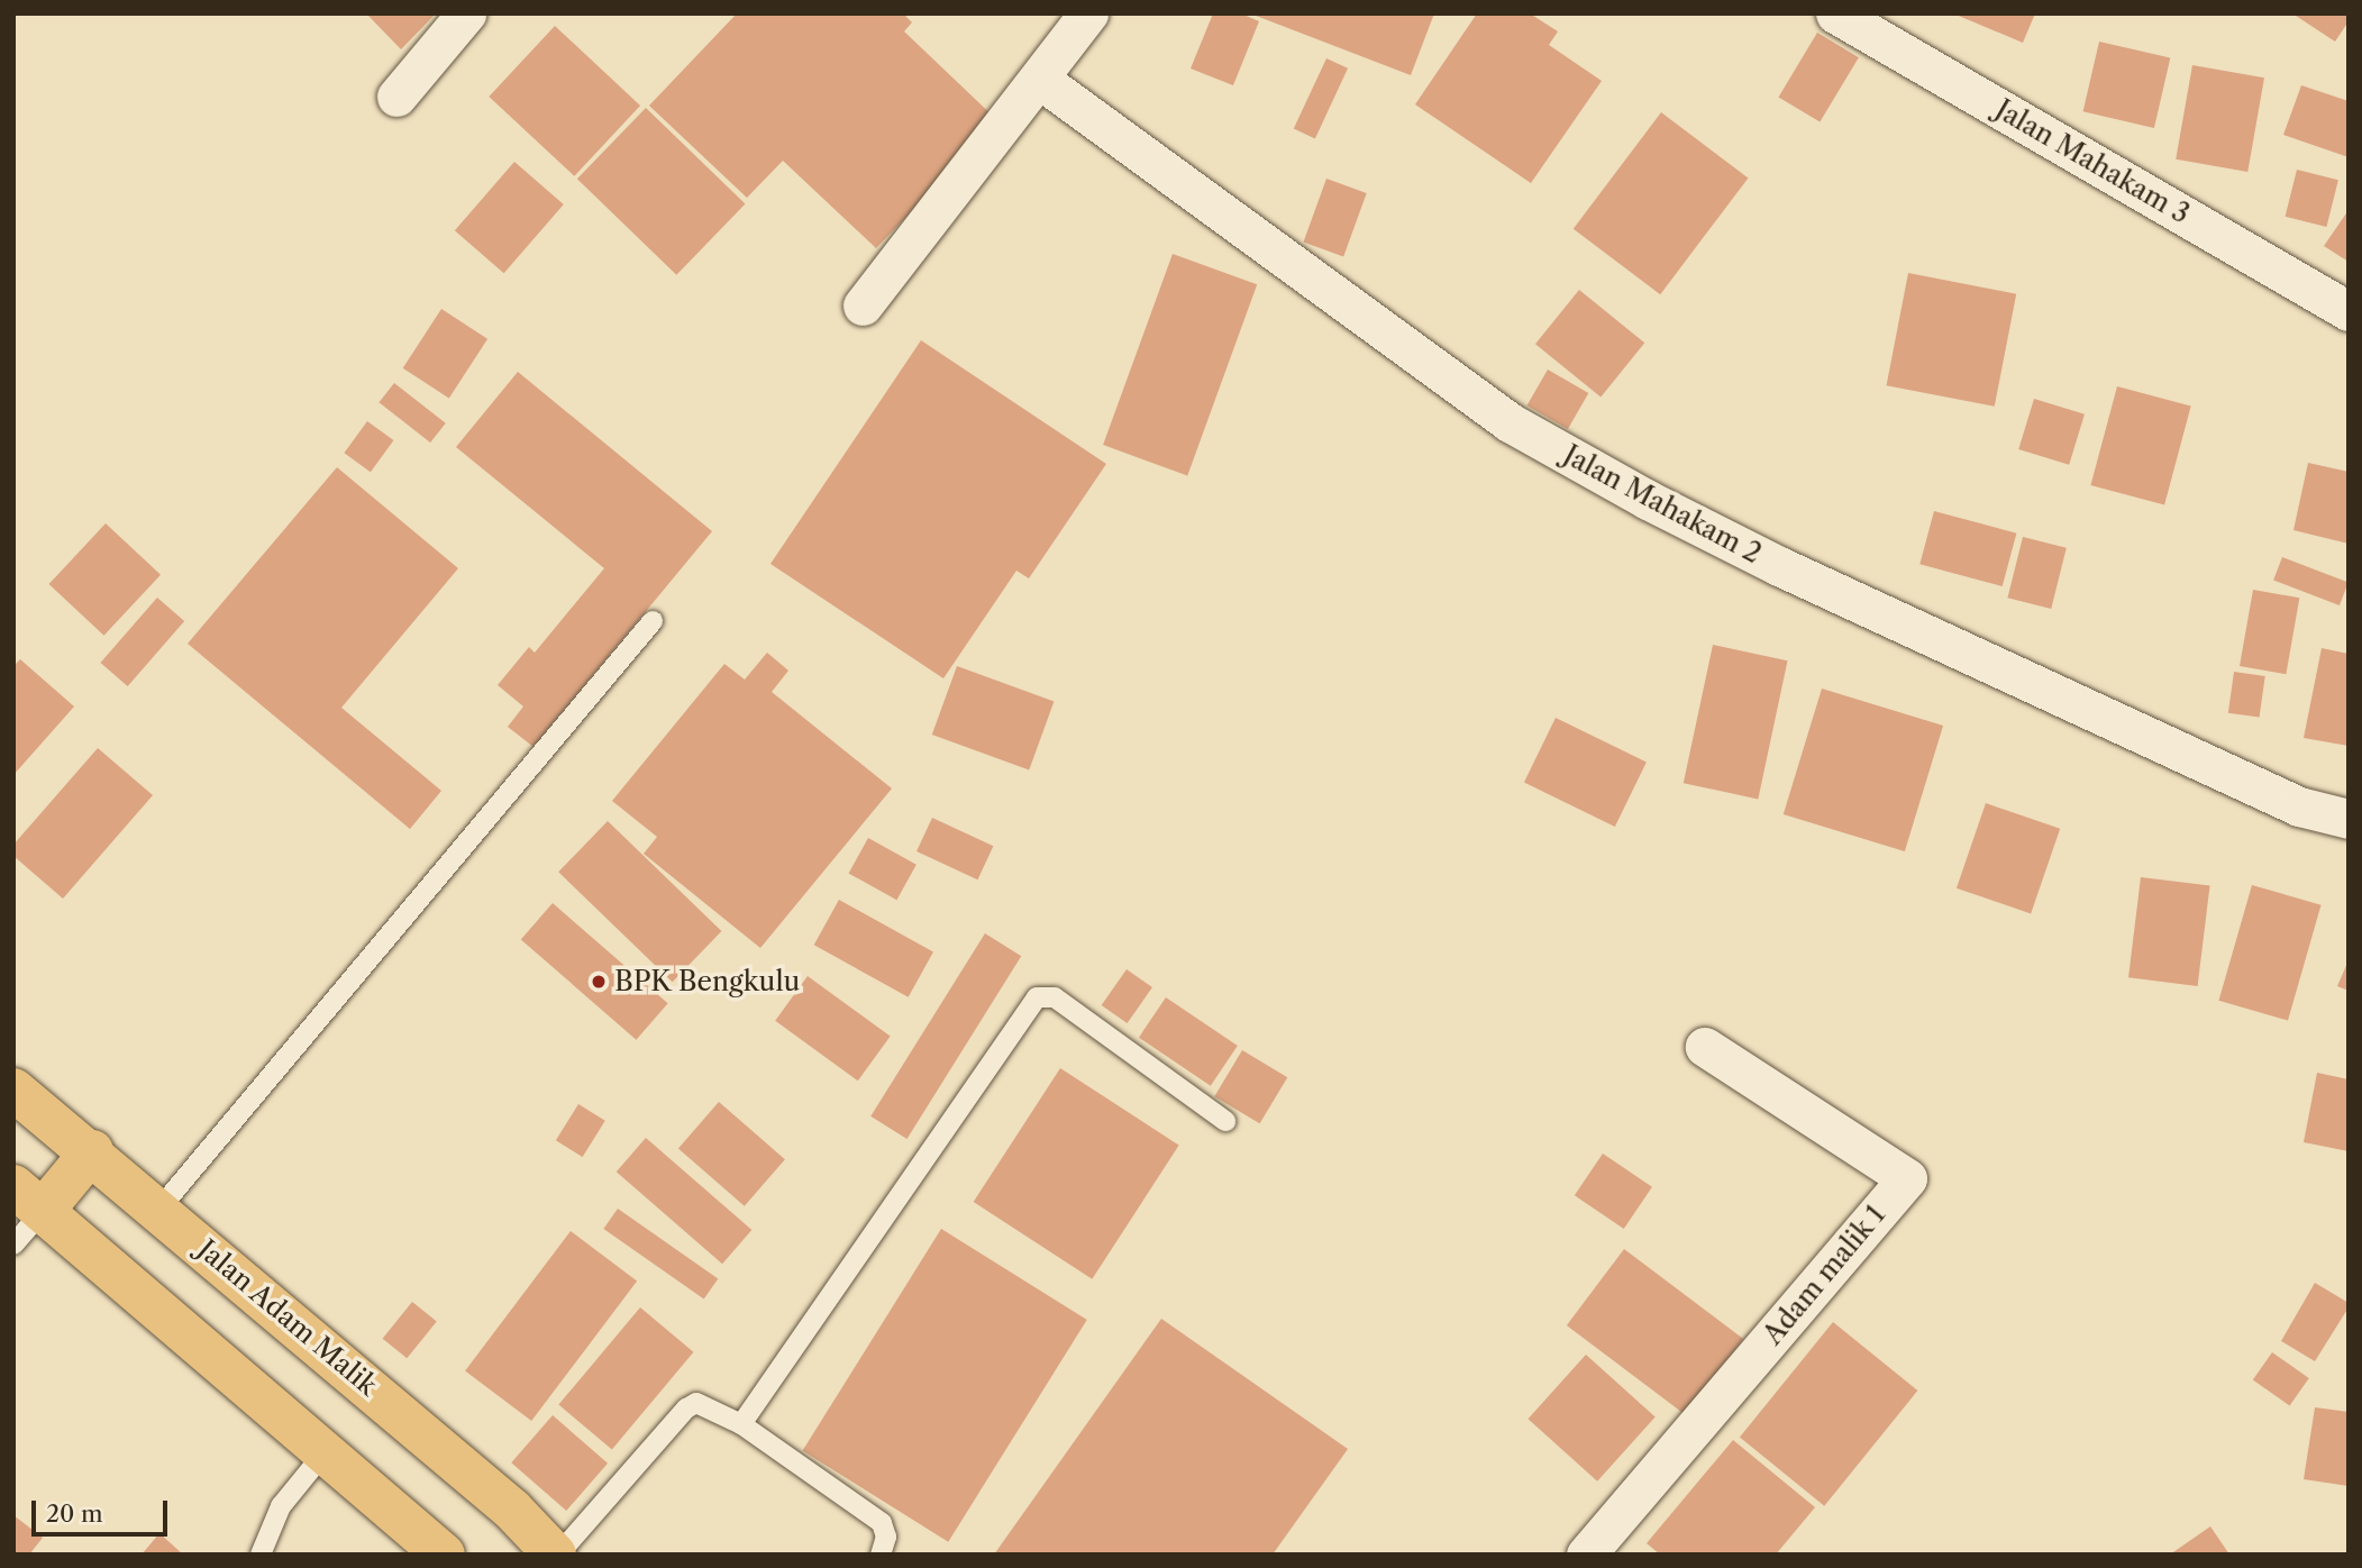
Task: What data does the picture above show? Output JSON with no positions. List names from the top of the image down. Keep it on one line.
{"streets":{"main road":["Jalan Adam Malik"],"street":["Jalan Mahakam 3","Jalan Mahakam 2","Adam malik 1"]},"places":["BPK Bengkulu"],"scale_bar":"20 m"}
